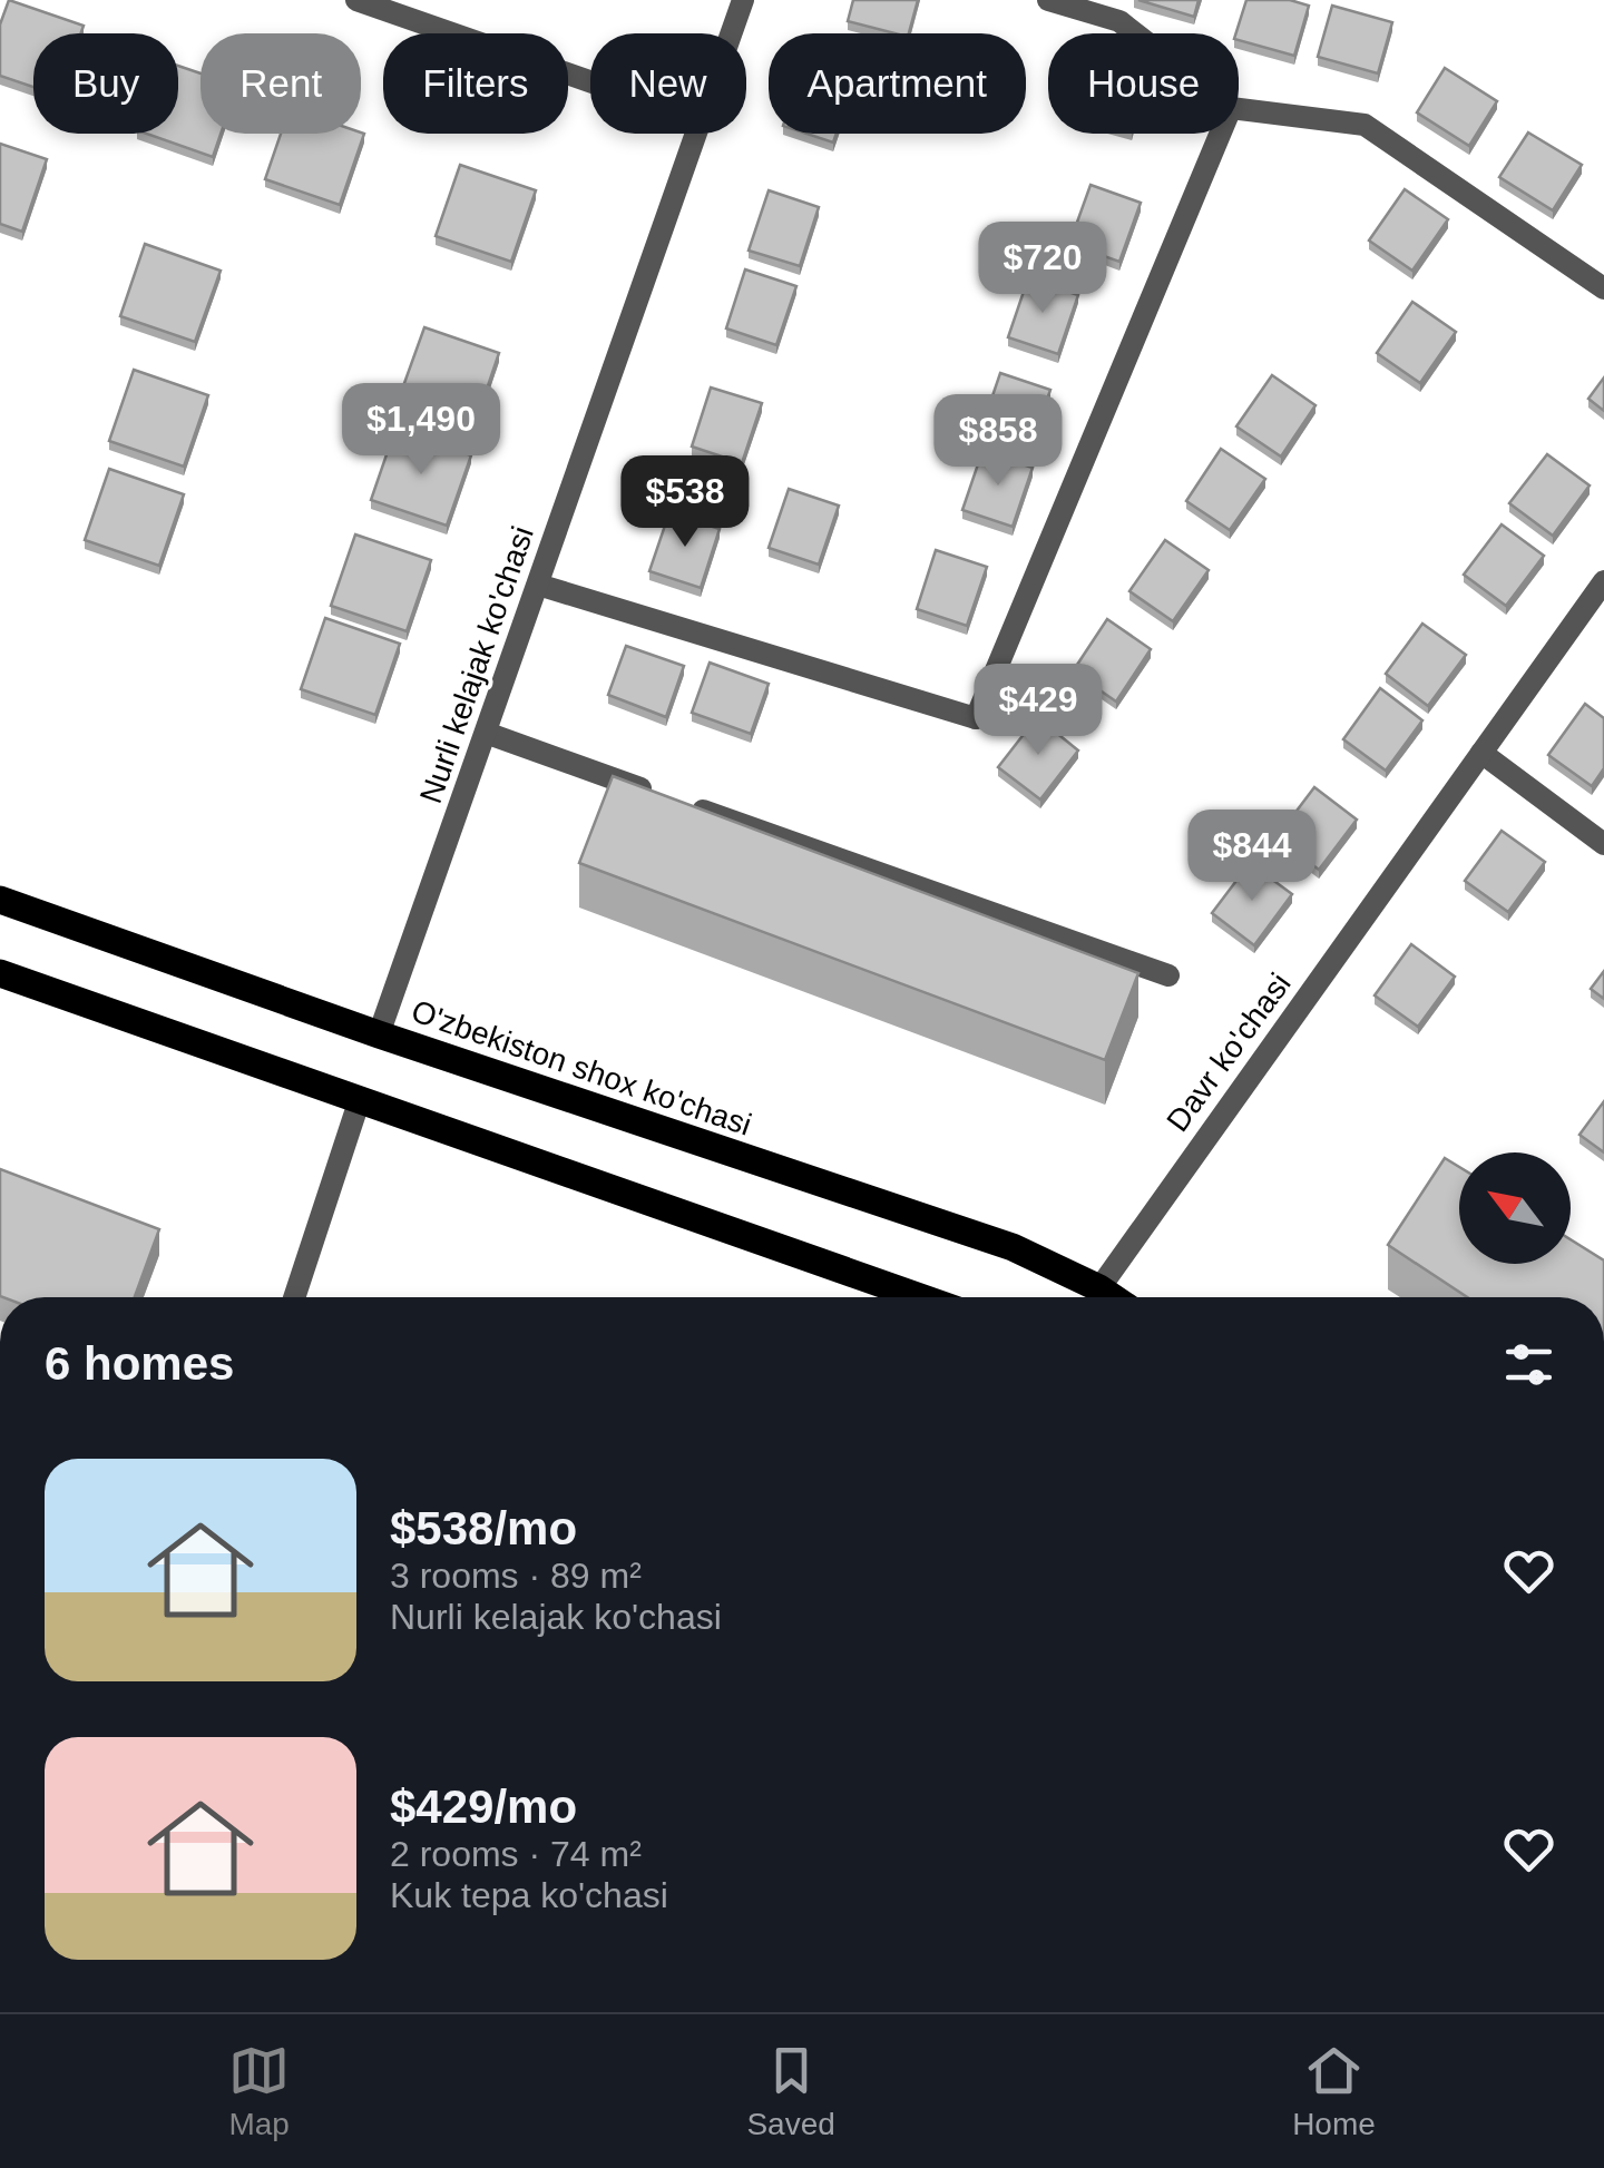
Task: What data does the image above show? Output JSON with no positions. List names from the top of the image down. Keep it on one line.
{"streets":{"main road":["O'zbekiston shox ko'chasi"],"street":["Nurli kelajak ko'chasi","Davr ko'chasi"]},"crossings":[["Nurli kelajak ko'chasi","O'zbekiston shox ko'chasi"],["Davr ko'chasi","O'zbekiston shox ko'chasi"]],"north":"top left","page":{"chip":["Buy","Rent","Filters","New","Apartment","House"],"price":["$720","$1,490","$858","$538","$429","$844"],"heading":"6 homes","list":[{"name":"$538/mo","note":"3 rooms · 89 m² · Nurli kelajak ko'chasi"},{"name":"$429/mo","note":"2 rooms · 74 m² · Kuk tepa ko'chasi"}],"tabs":["Map","Saved","Home"]}}
